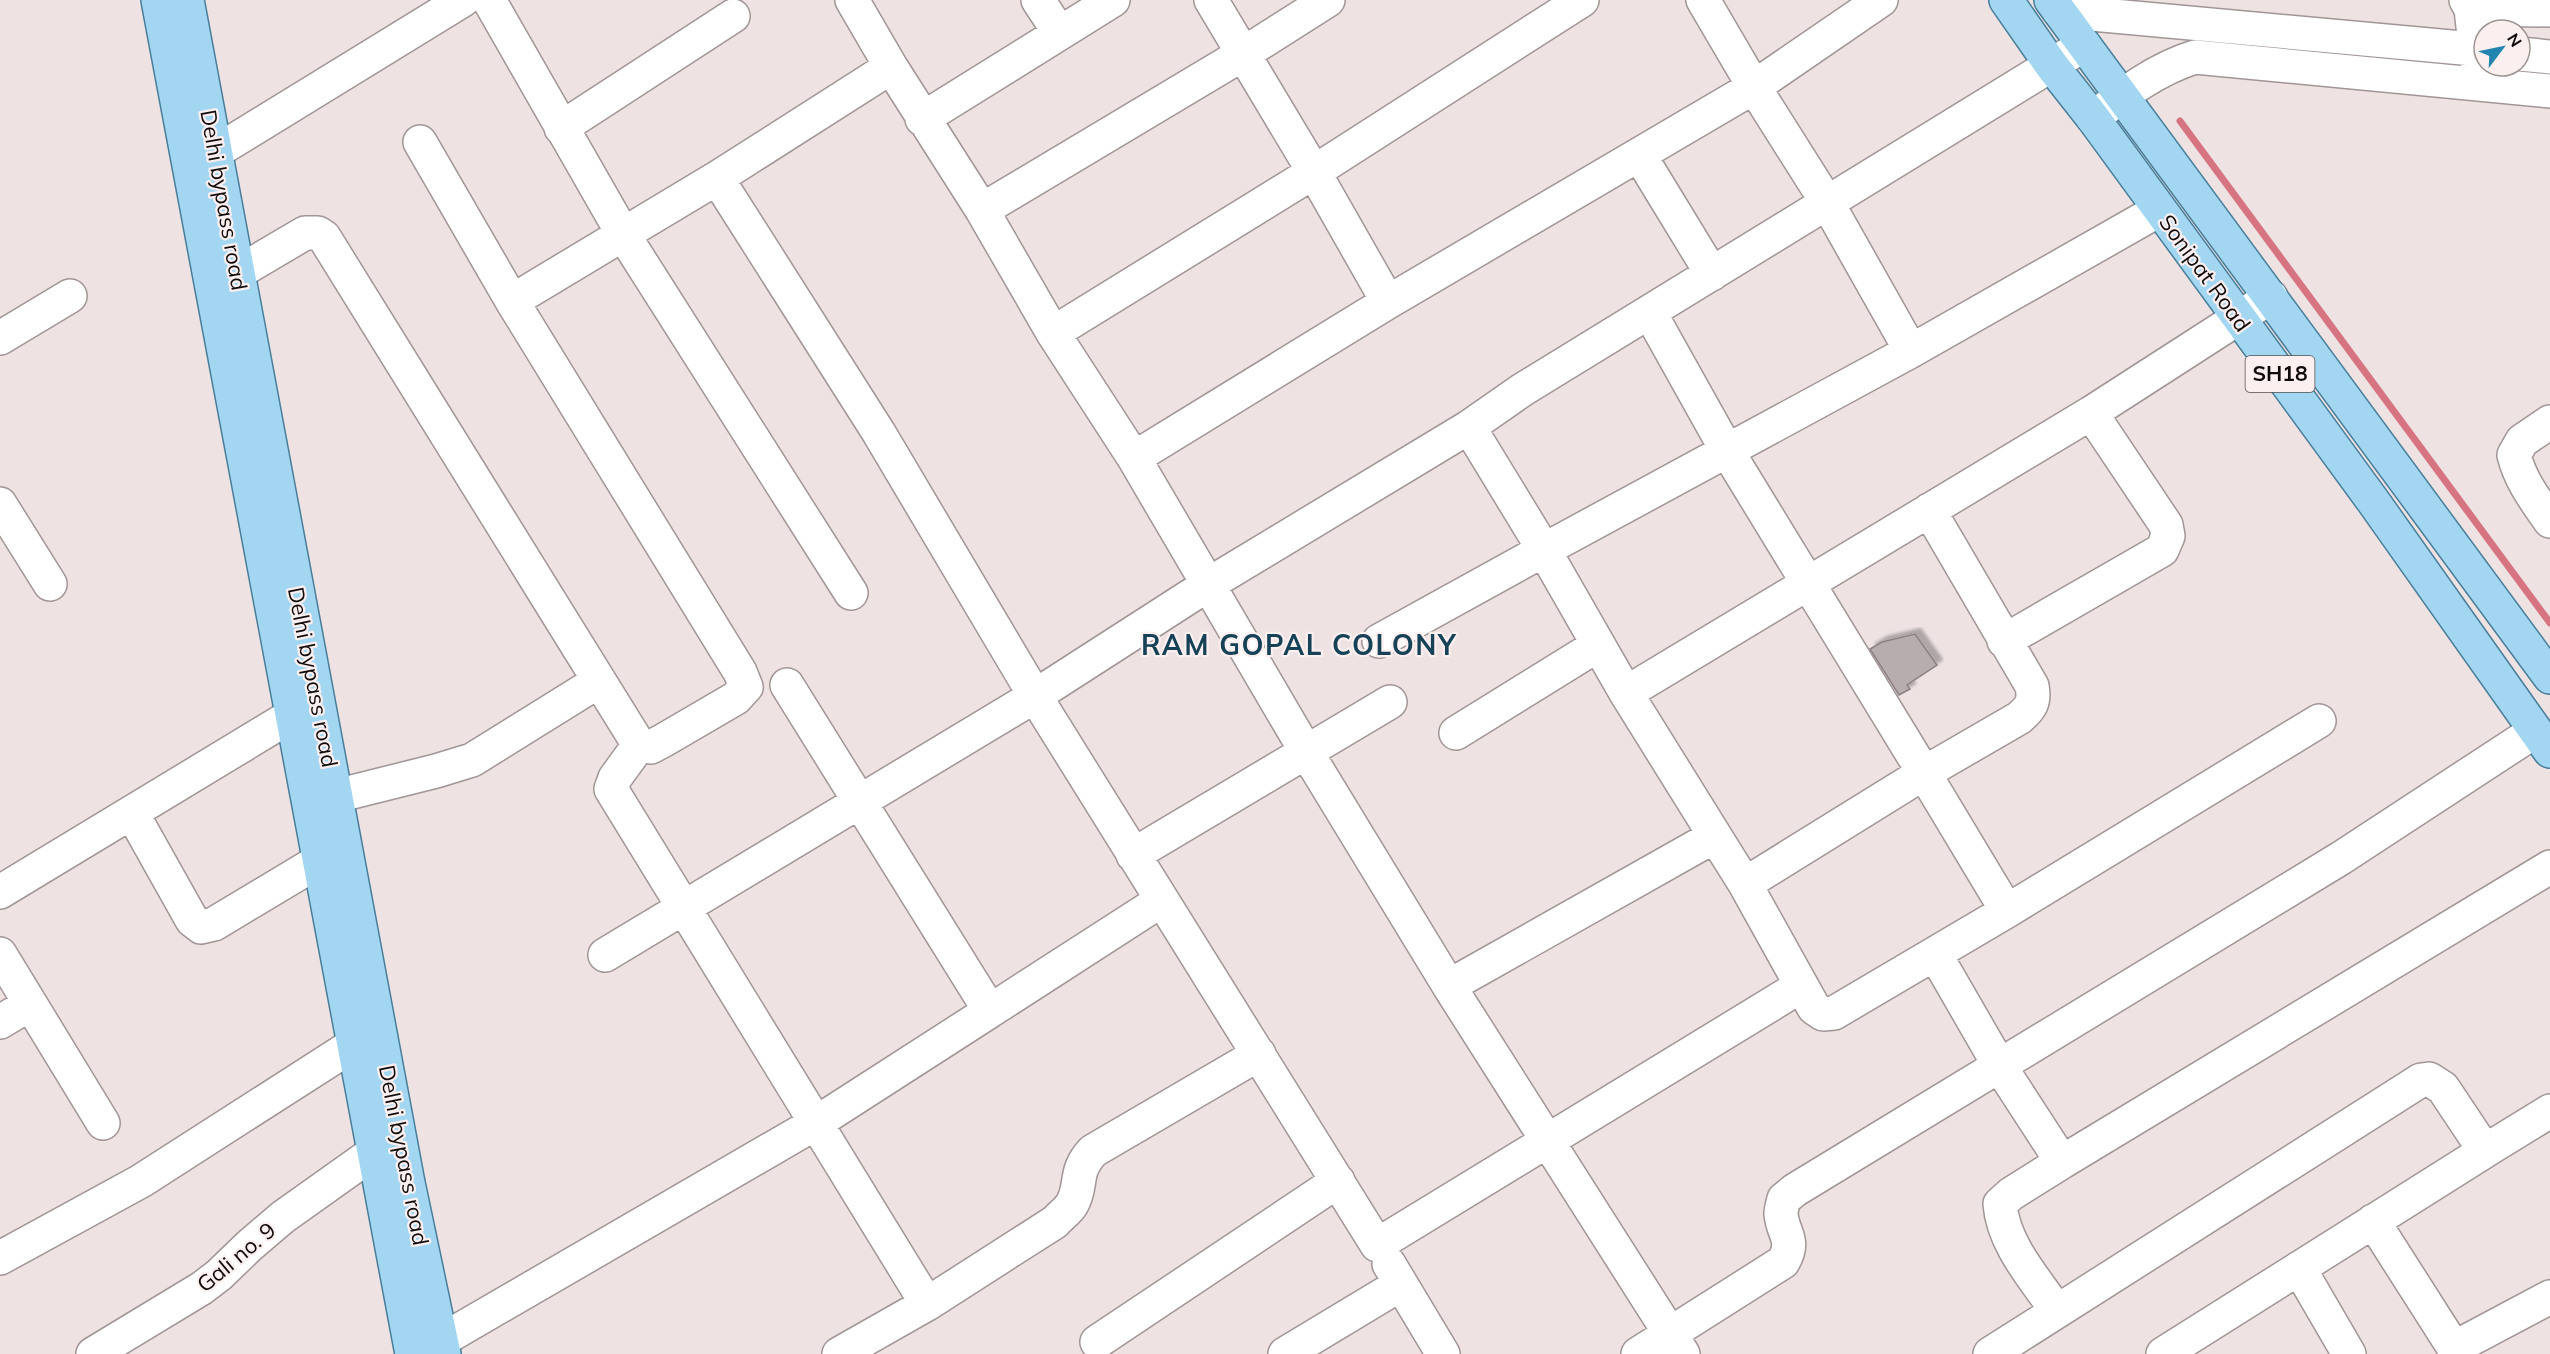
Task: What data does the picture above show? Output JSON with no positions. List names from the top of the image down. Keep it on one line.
{"streets":{"main road":["Delhi bypass road","Sonipat Road","SH18"],"street":["Gali no. 9"]},"crossings":[["Delhi bypass road","Gali no. 9"]],"districts":["RAM GOPAL COLONY"],"north":"top right"}
